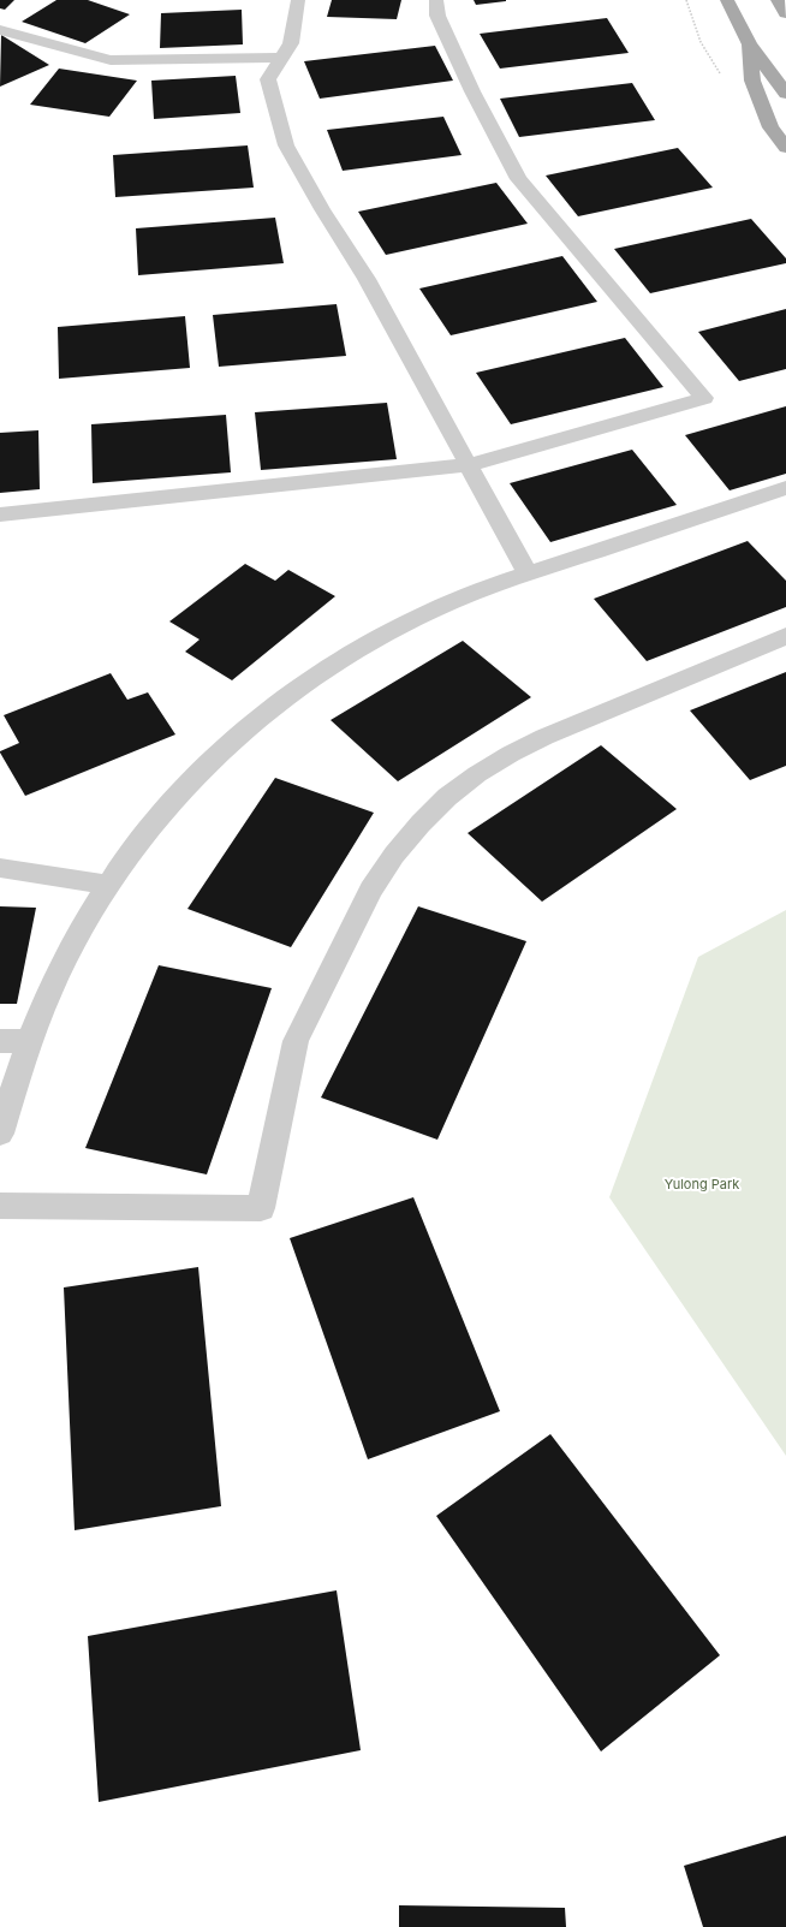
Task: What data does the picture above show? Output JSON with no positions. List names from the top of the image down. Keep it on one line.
{"parks":["Yulong Park"]}
